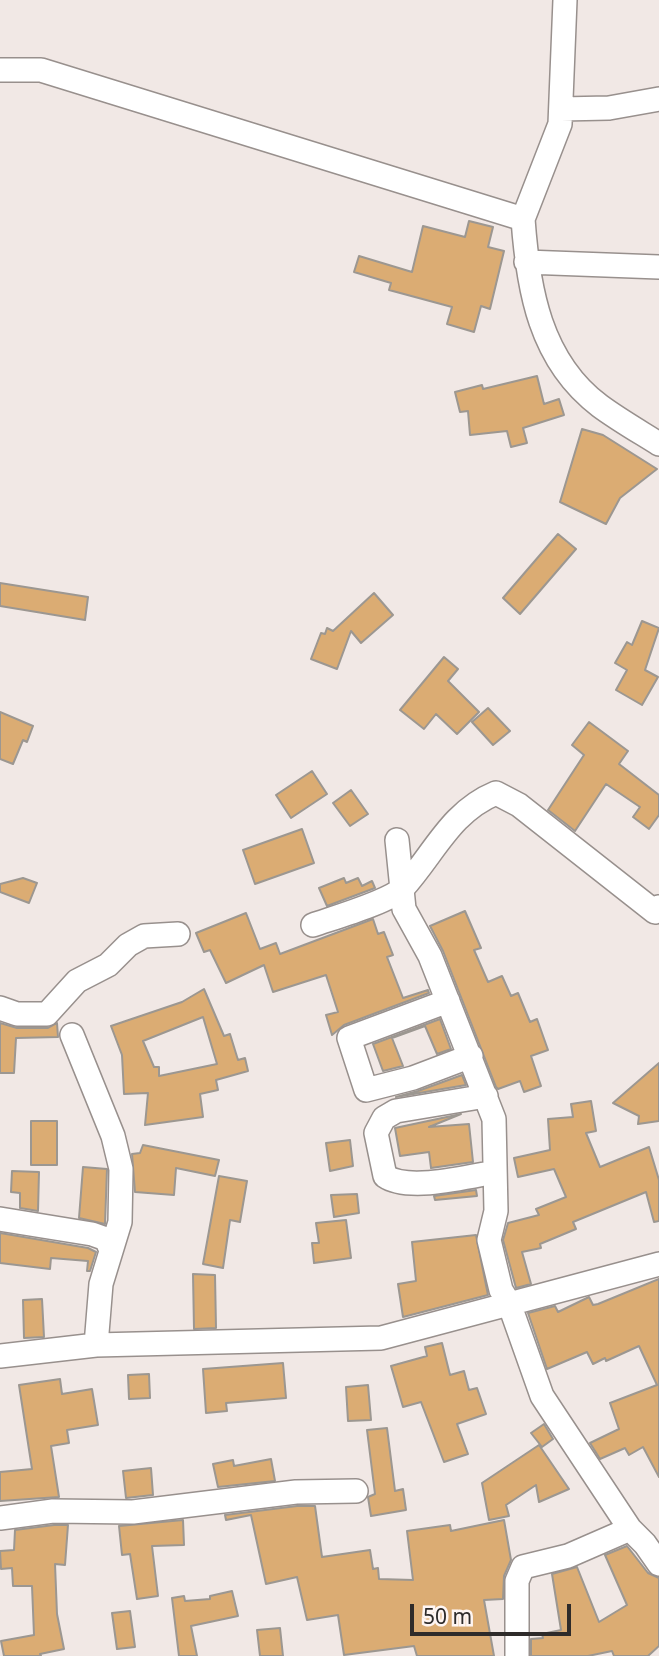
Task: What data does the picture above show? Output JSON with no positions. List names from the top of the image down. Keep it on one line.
{"scale_bar":"50 m"}
